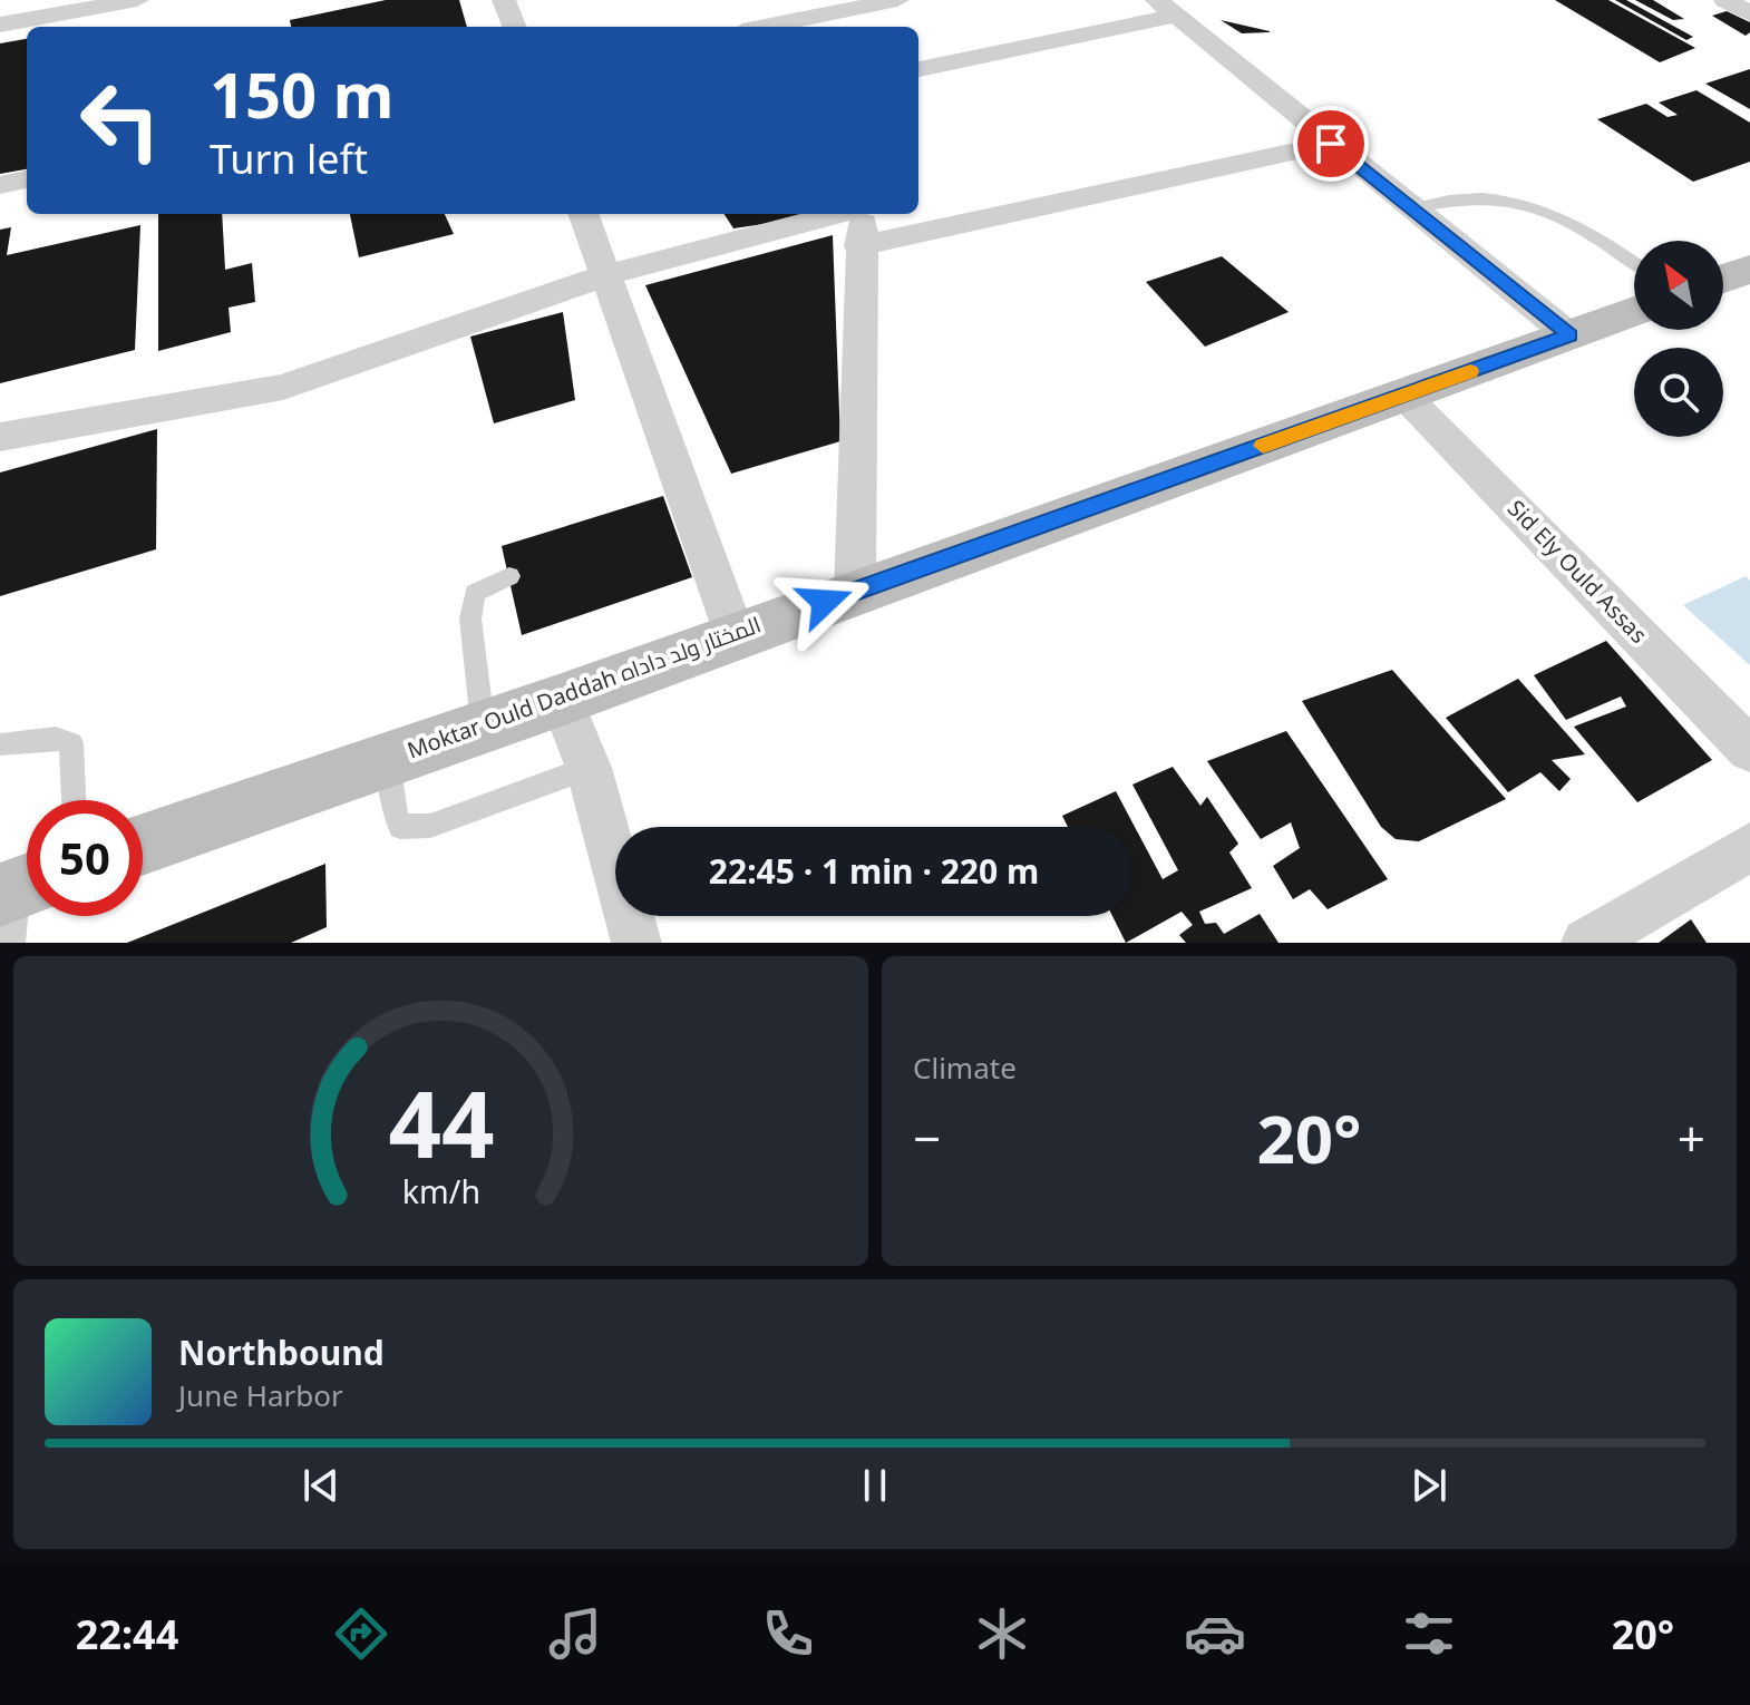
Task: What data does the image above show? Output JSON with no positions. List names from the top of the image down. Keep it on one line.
{"streets":{"main road":["Moktar Ould Daddah المختار ولد داداه"],"street":["Sid Ely Ould Assas"]},"crossings":[["Sid Ely Ould Assas","Moktar Ould Daddah المختار ولد داداه"]],"north":"top left","page":{"turn":["150 m","Turn left"],"limit":"50","trip":"22:45 · 1 min · 220 m","tile":"Climate","heat":["−","20°","+"],"song":["Northbound","June Harbor"],"tabs":["22:44","20°"],"gauge":["44","km/h"]}}
